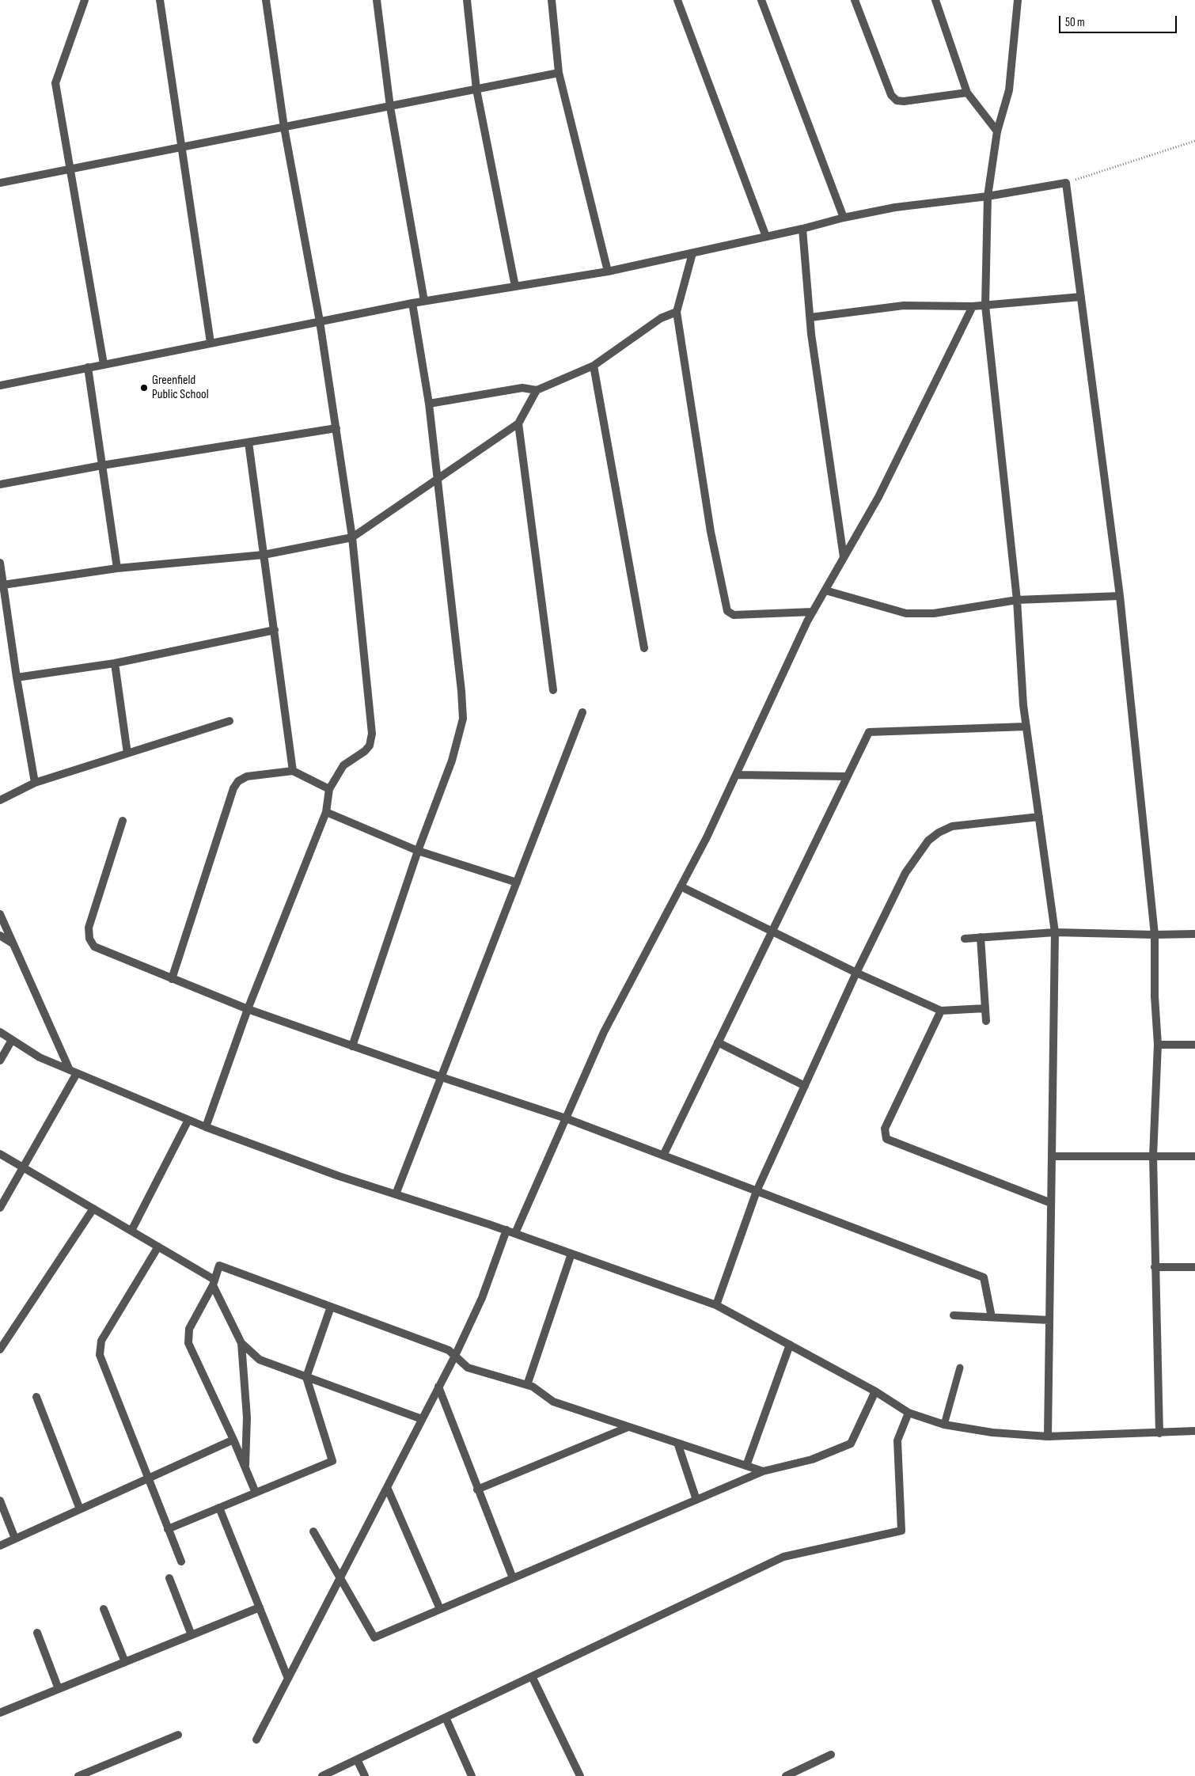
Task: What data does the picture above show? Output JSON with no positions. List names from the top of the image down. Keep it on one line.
{"places":["Greenfield Public School"],"scale_bar":"50 m"}
